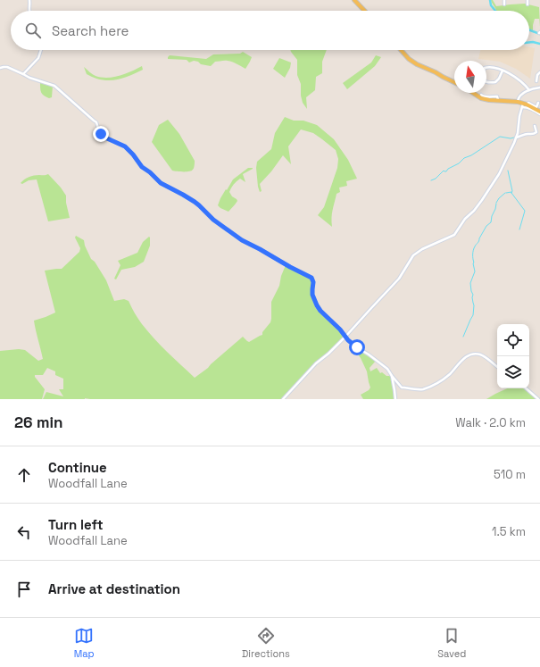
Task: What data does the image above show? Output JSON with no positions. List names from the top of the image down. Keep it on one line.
{"north":"top","page":{"search":"Search here","heading":["26 min","Walk · 2.0 km"],"list":[["Continue","Woodfall Lane","510 m"],["Turn left","Woodfall Lane","1.5 km"],"Arrive at destination"],"nav":["Map","Directions","Saved"]}}
